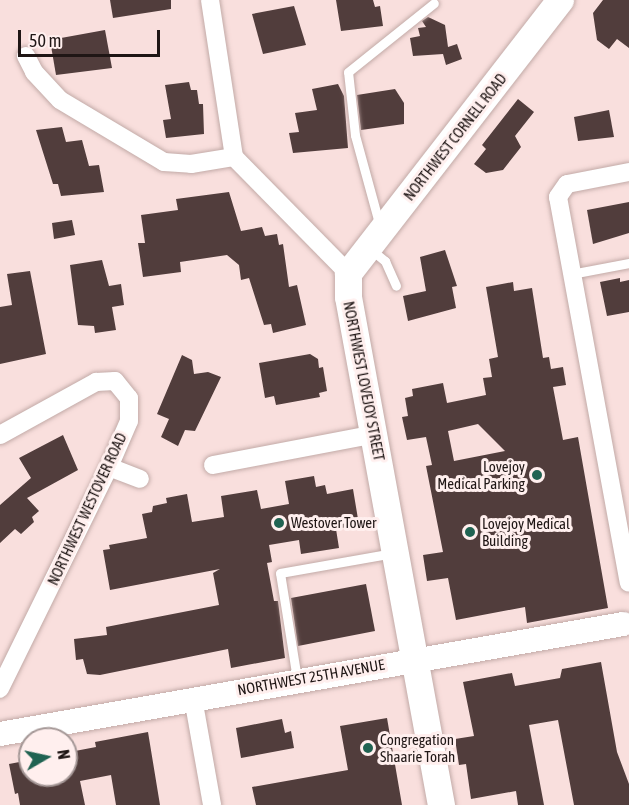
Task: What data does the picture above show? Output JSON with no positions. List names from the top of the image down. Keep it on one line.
{"streets":{"main road":["NORTHWEST CORNELL ROAD","NORTHWEST LOVEJOY STREET"],"street":["NORTHWEST WESTOVER ROAD","NORTHWEST 25TH AVENUE"]},"crossings":[["NORTHWEST CORNELL ROAD","NORTHWEST LOVEJOY STREET"],["NORTHWEST LOVEJOY STREET","NORTHWEST 25TH AVENUE"]],"places":["Lovejoy Medical Parking","Westover Tower","Lovejoy Medical Building","Congregation Shaarie Torah"],"scale_bar":"50 m","north":"right"}
